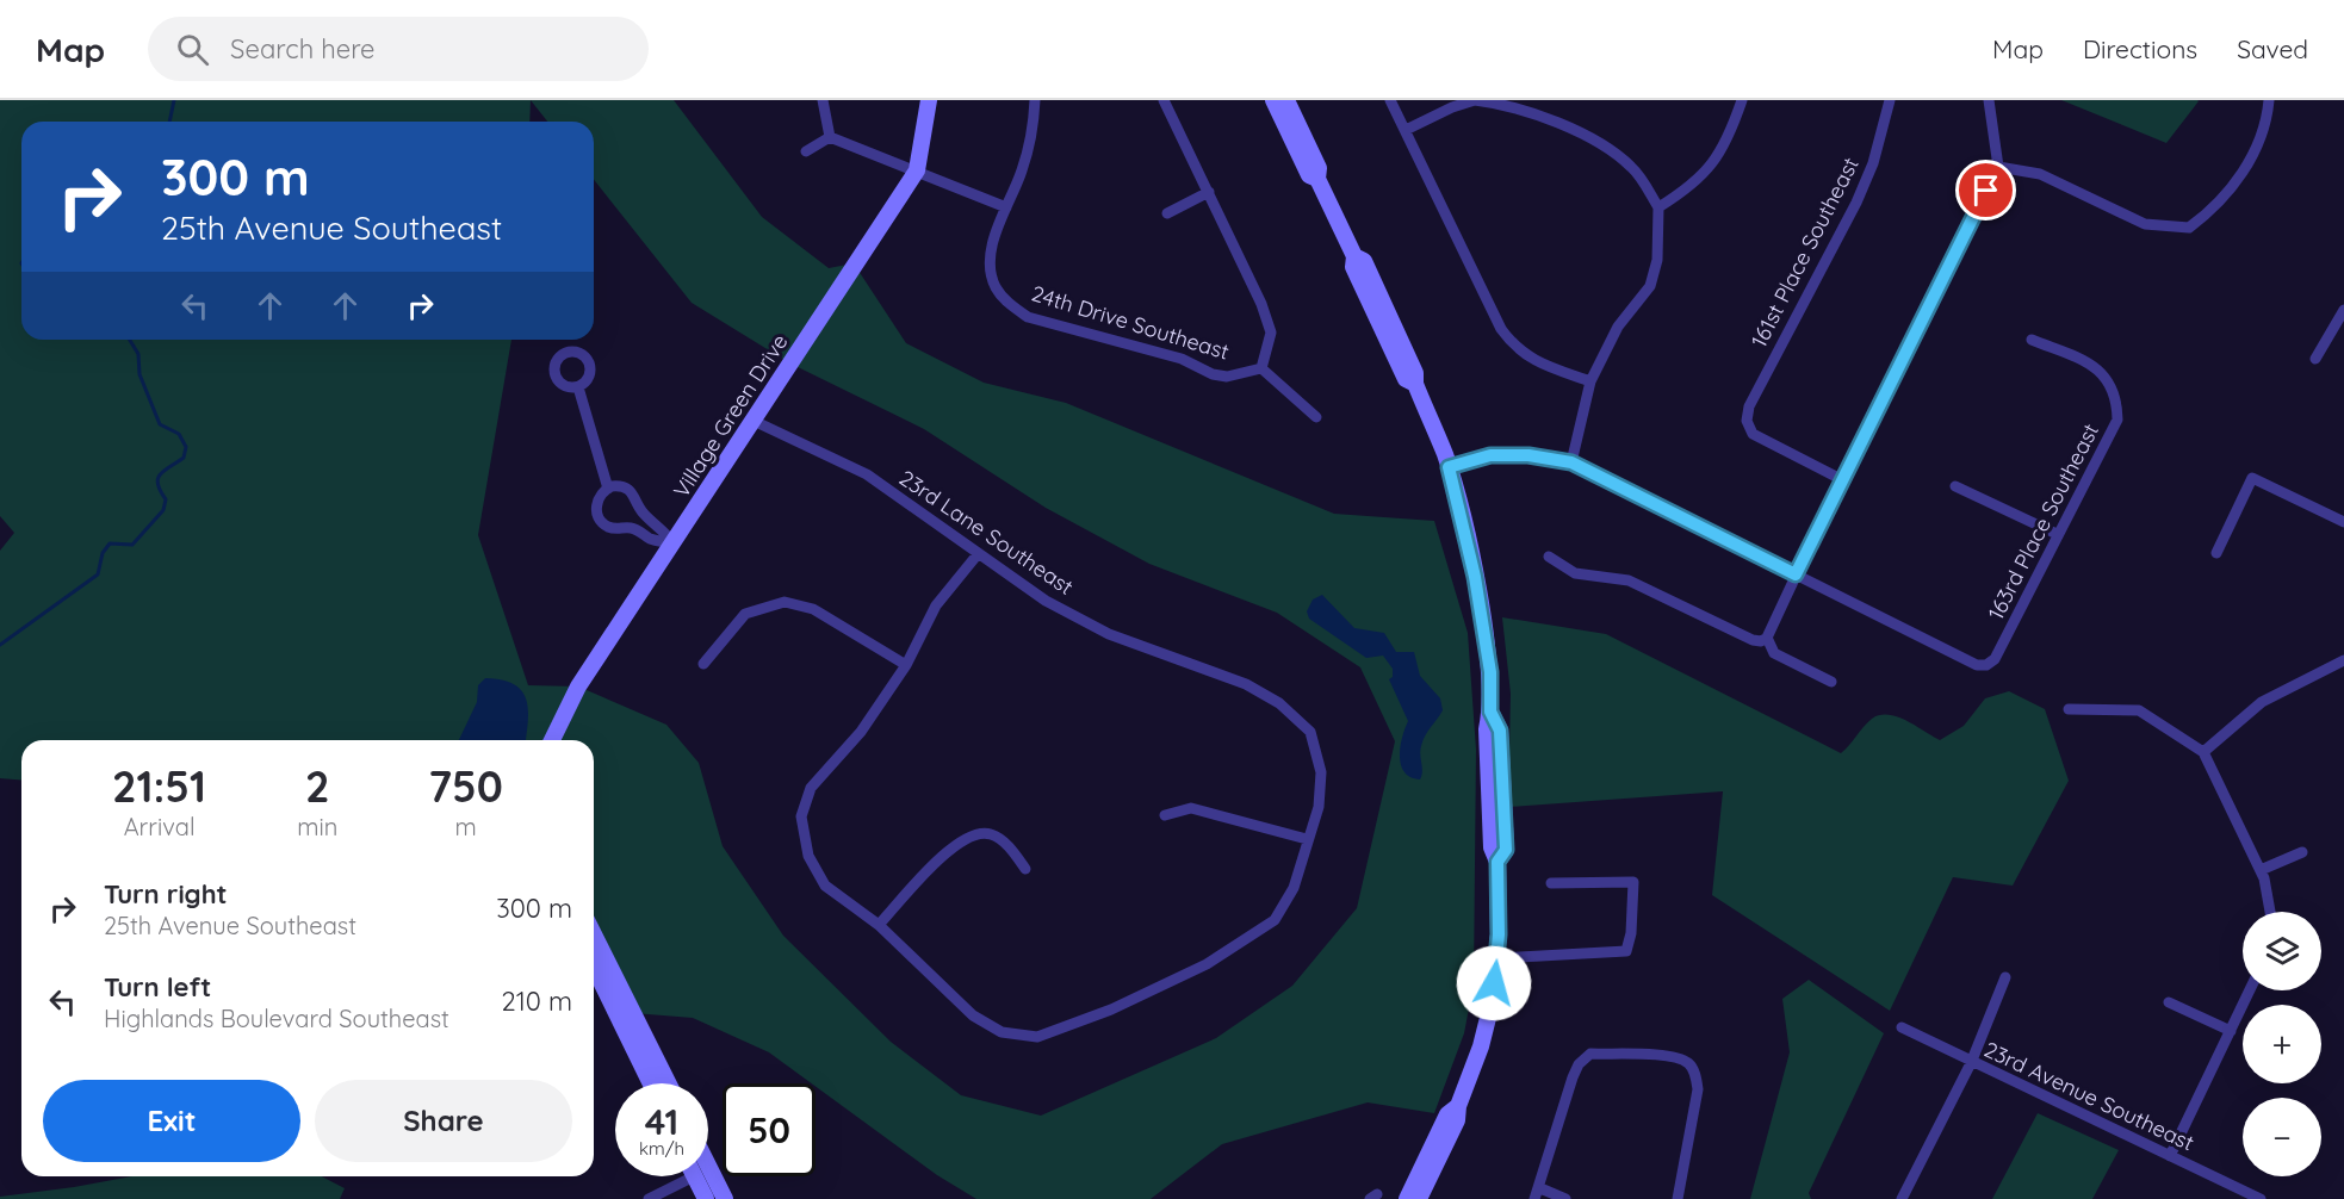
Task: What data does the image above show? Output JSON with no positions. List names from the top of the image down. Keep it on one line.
{"streets":{"main road":["Village Green Drive"],"street":["161st Place Southeast","24th Drive Southeast","163rd Place Southeast","23rd Lane Southeast","23rd Avenue Southeast"]},"crossings":[["Village Green Drive","23rd Lane Southeast"]],"page":{"header":"Map","search":"Search here","nav":["Map","Directions","Saved"],"turn":["300 m","25th Avenue Southeast"],"eta":["21:51","Arrival","2","min","750","m"],"list":[{"name":"Turn right","note":"25th Avenue Southeast","value":"300 m"},{"name":"Turn left","note":"Highlands Boulevard Southeast","value":"210 m"}],"map_buttons":["+","−"],"buttons":["Exit","Share"],"speed":"41 km/h","limit":"50"}}
